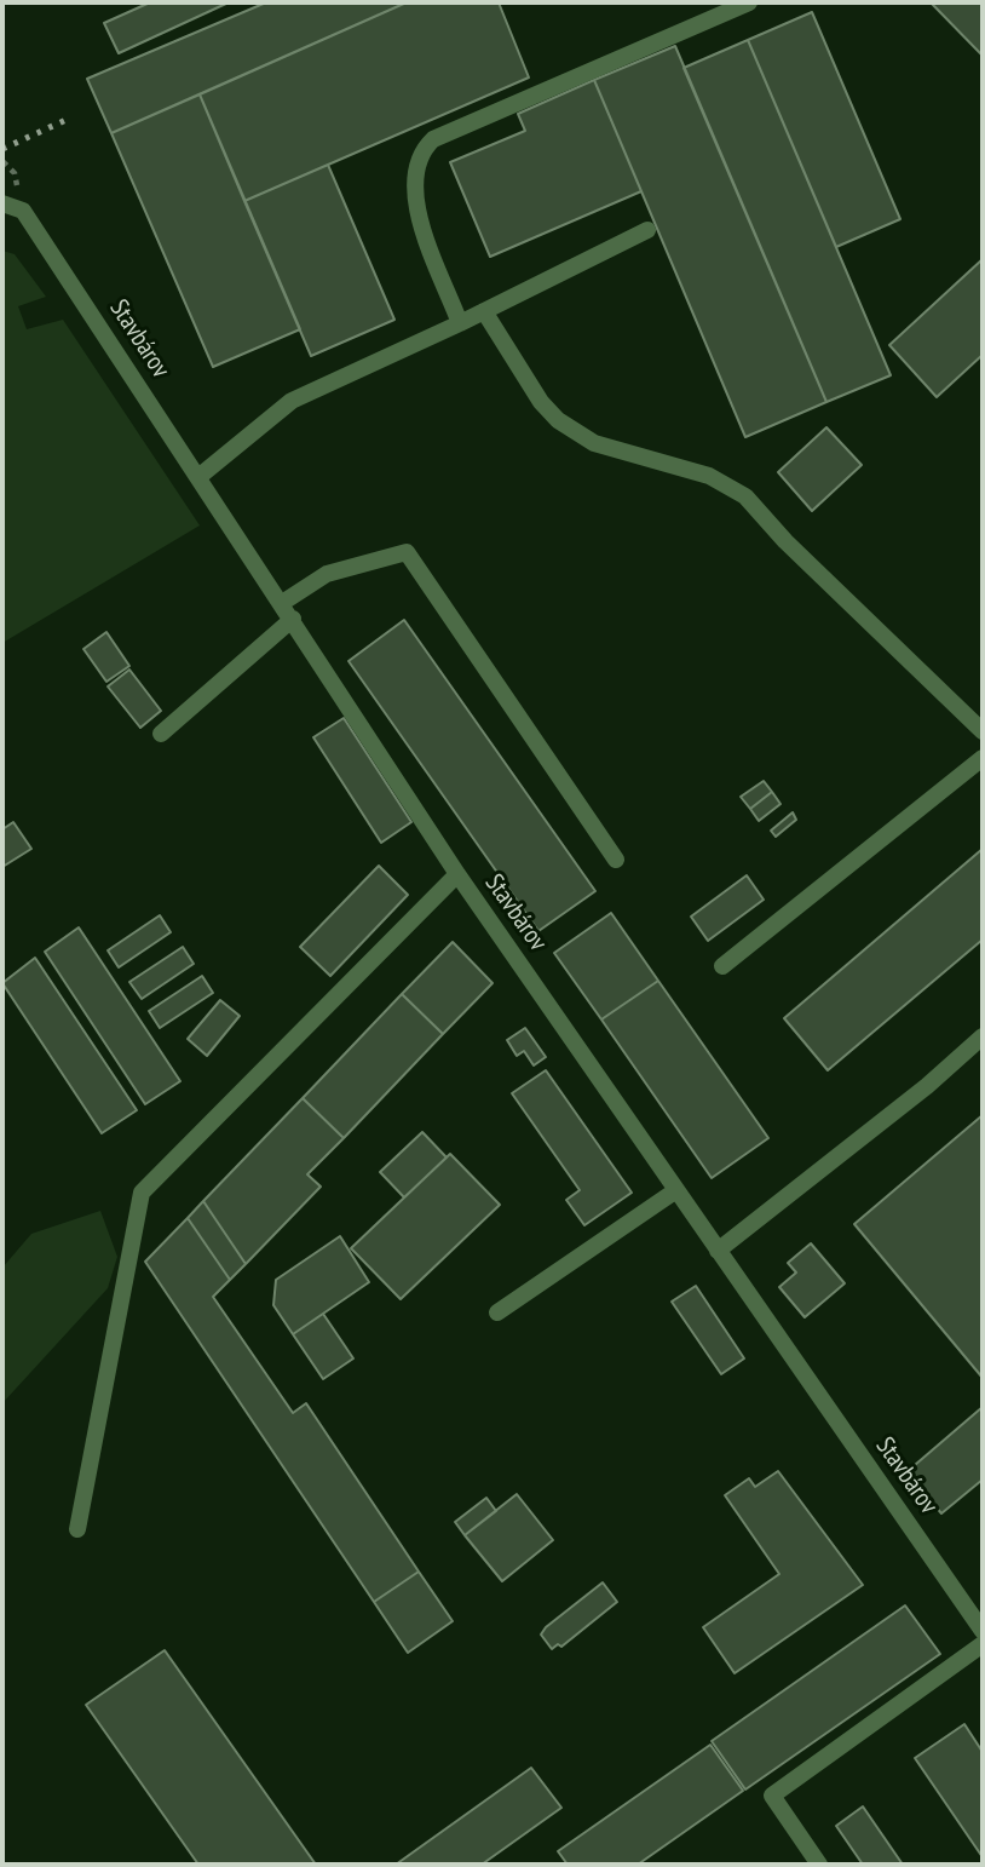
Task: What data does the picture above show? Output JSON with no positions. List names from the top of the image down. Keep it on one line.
{"streets":{"lane":["Stavbárov"]}}
